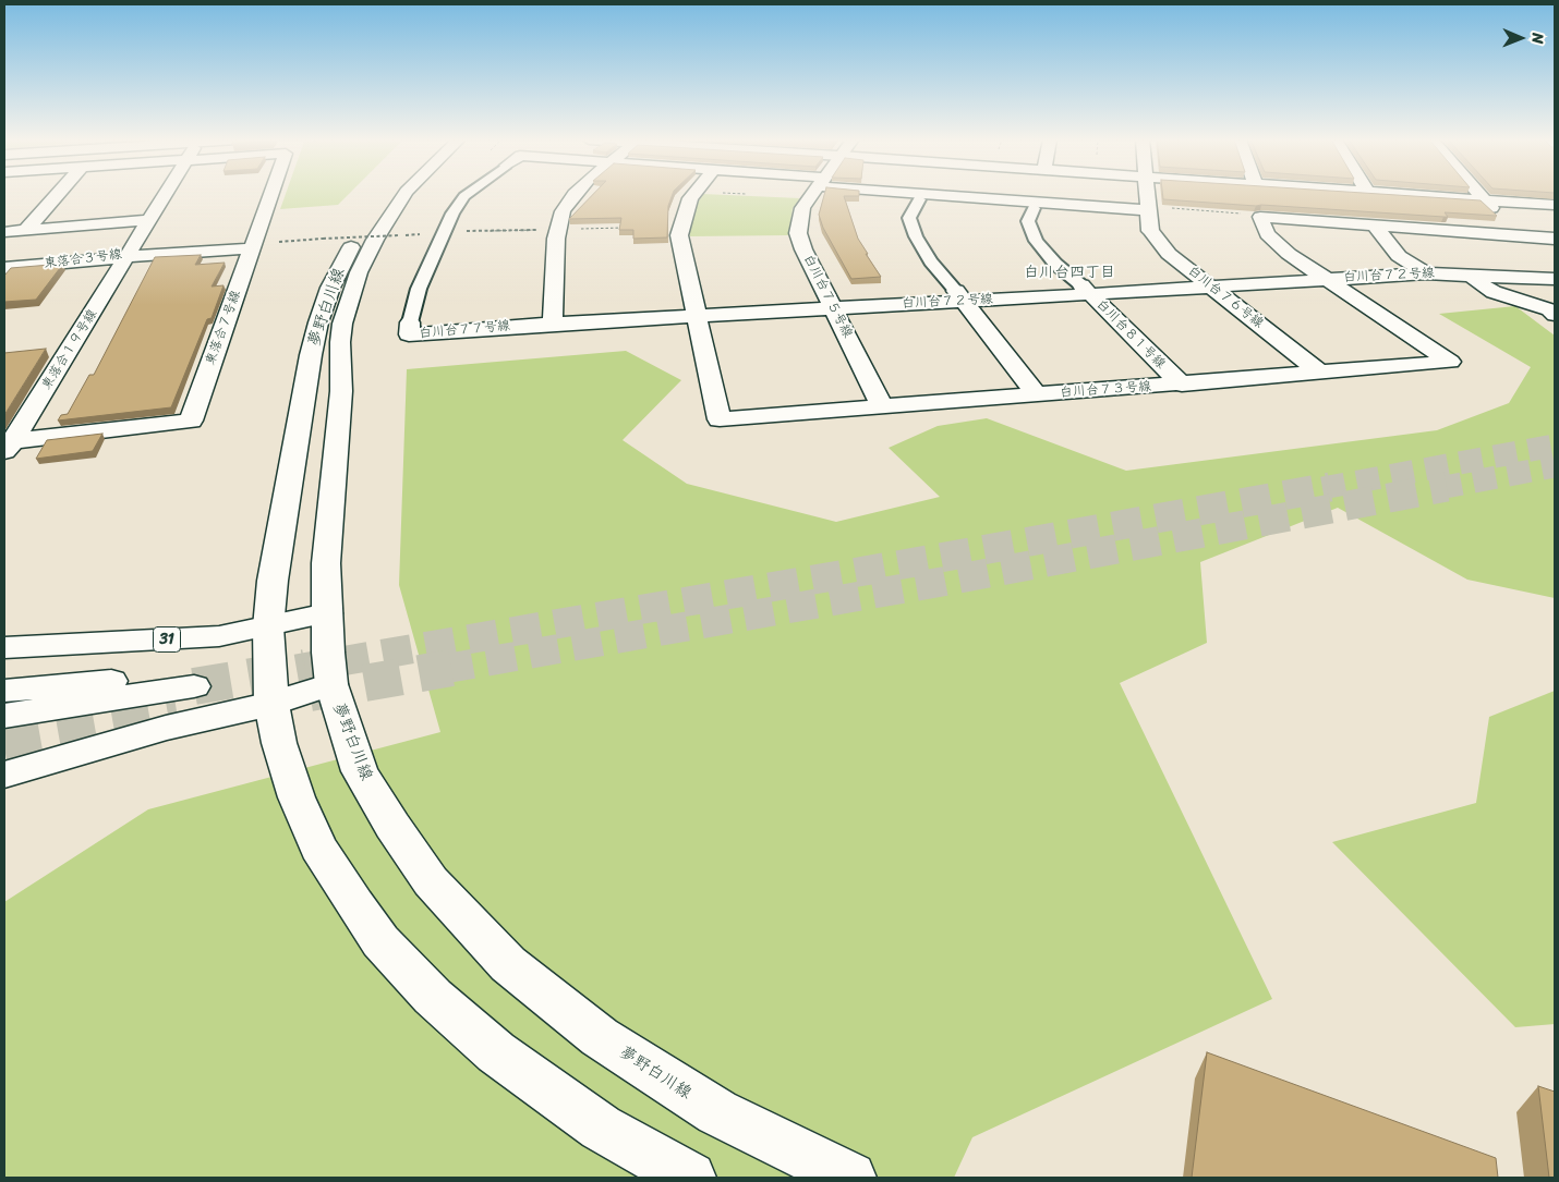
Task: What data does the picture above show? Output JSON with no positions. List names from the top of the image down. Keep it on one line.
{"streets":{"main road":["東落合３号線","白川台７２号線","白川台７５号線","白川台７６号線","夢野白川線","東落合７号線","白川台７７号線","白川台８１号線","東落合１９号線","白川台７３号線","31"]},"crossings":[["東落合３号線","東落合１９号線"],["白川台７２号線","白川台７５号線"],["白川台７２号線","白川台７６号線"],["白川台７２号線","白川台７７号線"],["白川台７２号線","白川台８１号線"],["白川台７２号線","白川台７３号線"],["白川台７５号線","白川台７３号線"],["白川台７６号線","白川台７７号線"],["白川台７６号線","白川台７３号線"],["夢野白川線","31"],["東落合７号線","東落合１９号線"],["白川台７７号線","白川台８１号線"],["白川台８１号線","白川台７３号線"]],"districts":["白川台四丁目"],"north":"right"}
